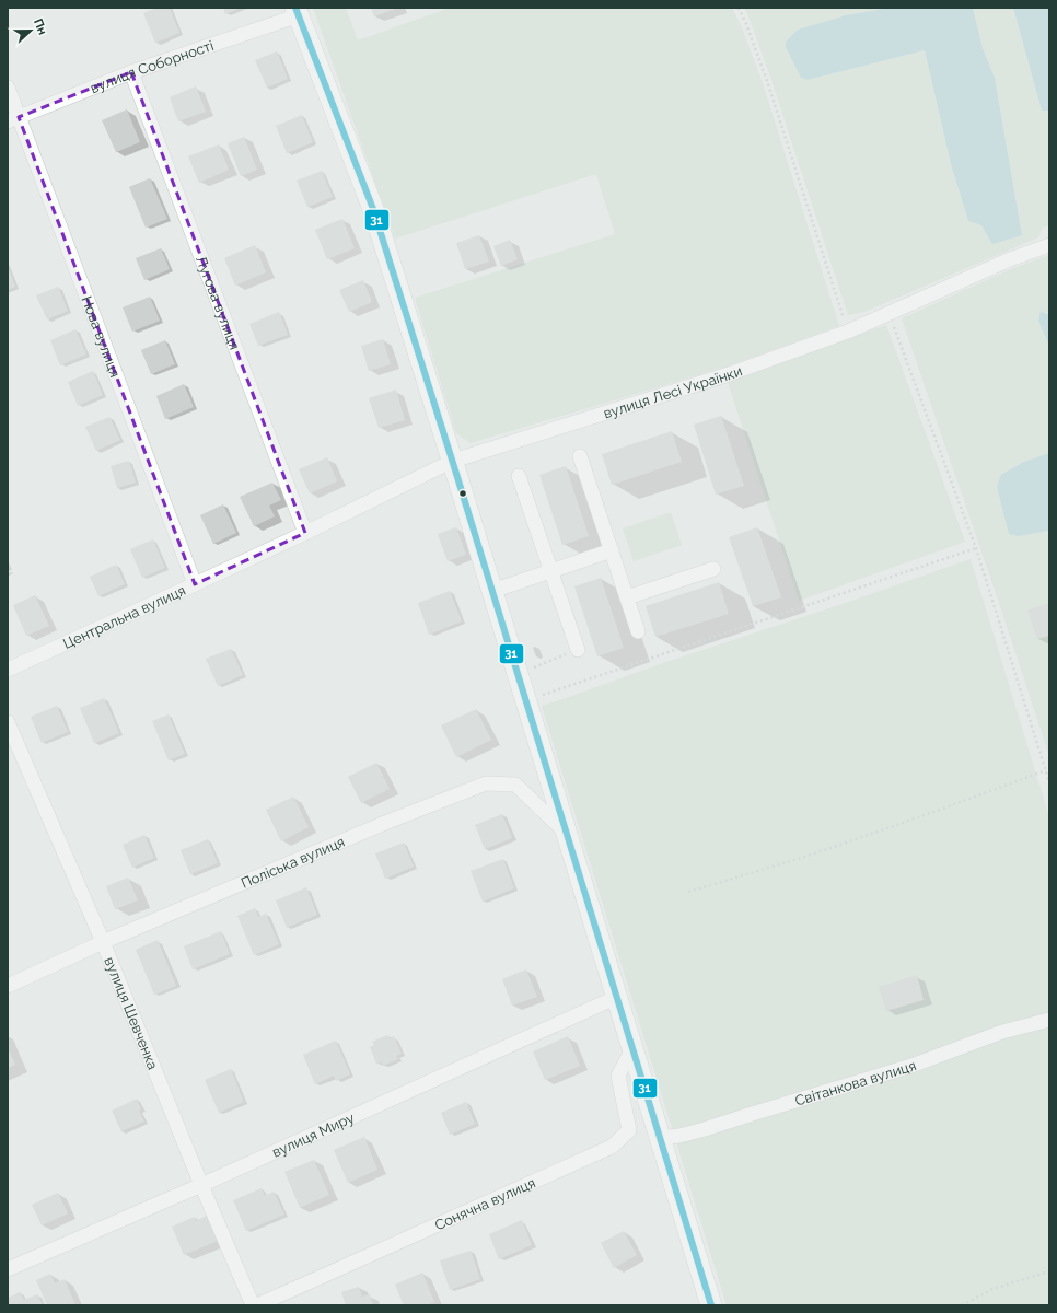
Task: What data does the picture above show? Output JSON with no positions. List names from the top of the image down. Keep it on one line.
{"streets":{"street":["вулиця Соборності","Лугова вулиця","Нова вулиця","вулиця Лесі Українки","Центральна вулиця","Поліська вулиця","вулиця Шевченка","Світанкова вулиця","вулиця Миру","Сонячна вулиця"]},"crossings":[["вулиця Соборності","Лугова вулиця"],["вулиця Соборності","Нова вулиця"],["Лугова вулиця","Центральна вулиця"],["Нова вулиця","Центральна вулиця"],["вулиця Лесі Українки","Центральна вулиця"],["Поліська вулиця","вулиця Шевченка"],["вулиця Шевченка","вулиця Миру"]],"lines":["transit line 31"],"north":"right"}
